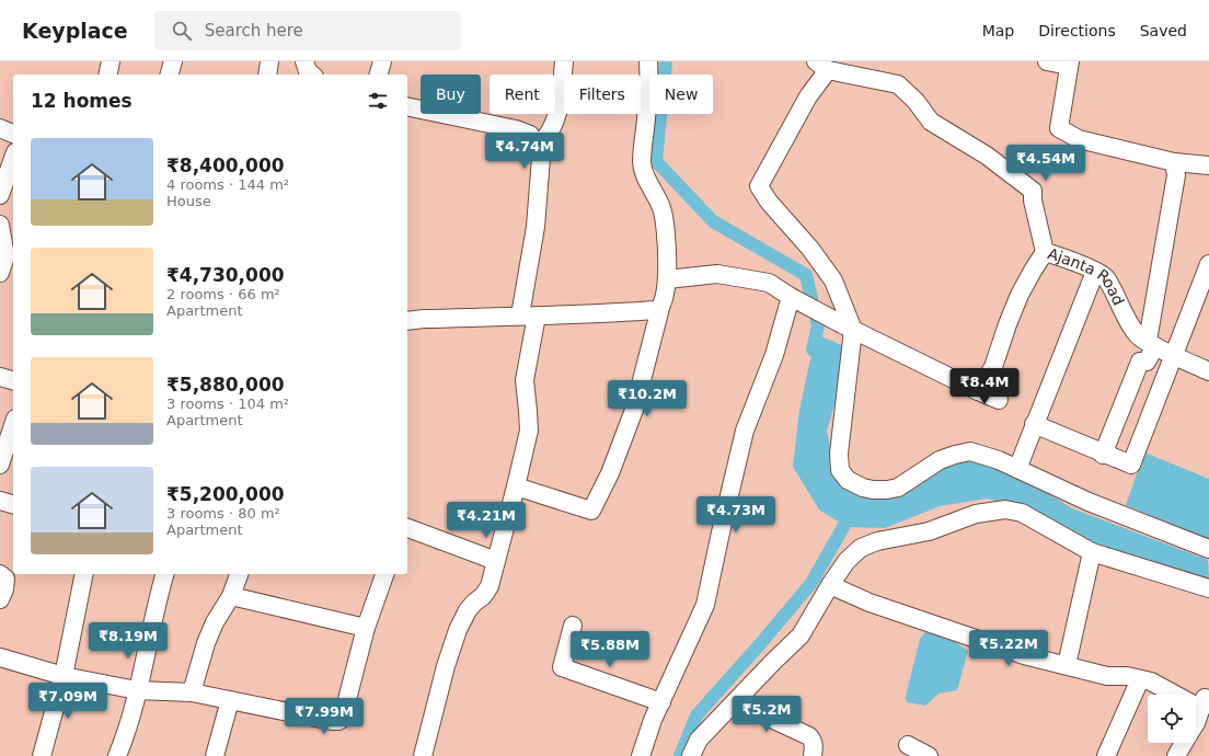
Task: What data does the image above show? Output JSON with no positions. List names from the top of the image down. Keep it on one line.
{"streets":{"street":["Ajanta Road"]},"page":{"header":"Keyplace","search":"Search here","nav":["Map","Directions","Saved"],"chip":["Buy","Rent","Filters","New"],"heading":"12 homes","list":[{"name":"₹8,400,000","note":"4 rooms · 144 m² · House"},{"name":"₹4,730,000","note":"2 rooms · 66 m² · Apartment"},{"name":"₹5,880,000","note":"3 rooms · 104 m² · Apartment"},{"name":"₹5,200,000","note":"3 rooms · 80 m² · Apartment"}],"price":["₹4.74M","₹4.54M","₹8.4M","₹10.2M","₹4.73M","₹4.21M","₹8.19M","₹5.22M","₹5.88M","₹7.09M","₹5.2M","₹7.99M"]}}
